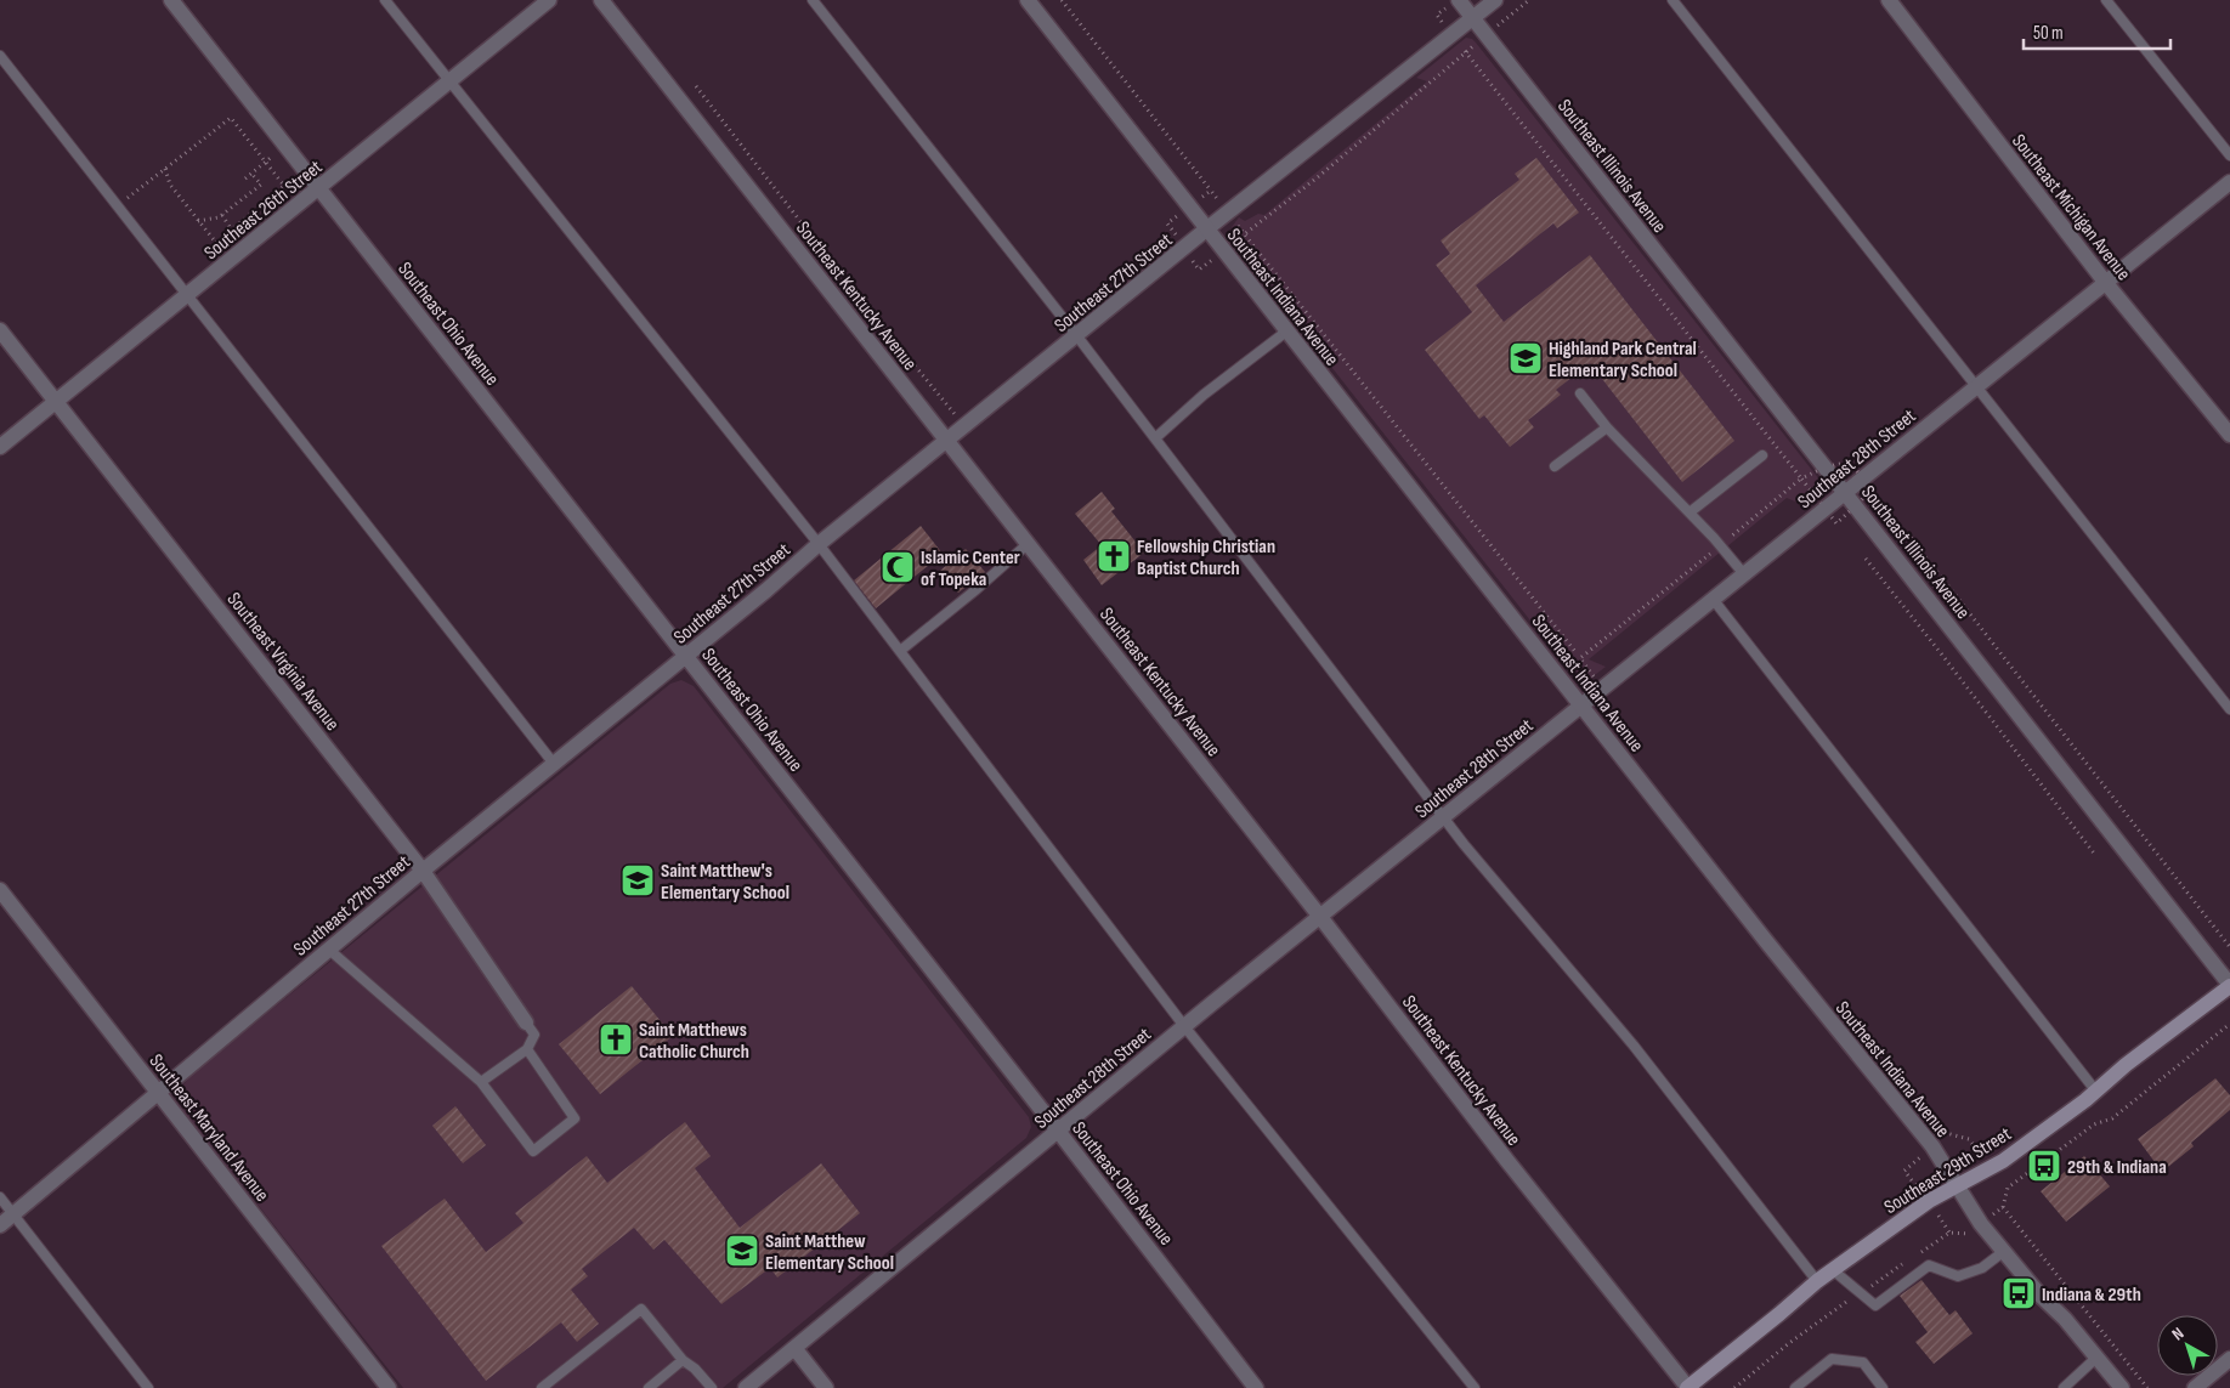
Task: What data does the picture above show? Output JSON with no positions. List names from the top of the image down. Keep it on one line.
{"streets":{"main road":["Southeast 29th Street"],"street":["Southeast Illinois Avenue","Southeast Michigan Avenue","Southeast 26th Street","Southeast 27th Street","Southeast Kentucky Avenue","Southeast Indiana Avenue","Southeast Ohio Avenue","Southeast 28th Street","Southeast Virginia Avenue","Southeast Maryland Avenue"]},"crossings":[["Southeast Illinois Avenue","Southeast 27th Street"],["Southeast Illinois Avenue","Southeast 28th Street"],["Southeast Illinois Avenue","Southeast 29th Street"],["Southeast Michigan Avenue","Southeast 28th Street"],["Southeast 26th Street","Southeast Ohio Avenue"],["Southeast 26th Street","Southeast Virginia Avenue"],["Southeast 27th Street","Southeast Kentucky Avenue"],["Southeast 27th Street","Southeast Indiana Avenue"],["Southeast 27th Street","Southeast Ohio Avenue"],["Southeast 27th Street","Southeast Virginia Avenue"],["Southeast 27th Street","Southeast Maryland Avenue"],["Southeast Kentucky Avenue","Southeast 28th Street"],["Southeast Kentucky Avenue","Southeast 29th Street"],["Southeast Indiana Avenue","Southeast 28th Street"],["Southeast Indiana Avenue","Southeast 29th Street"],["Southeast Ohio Avenue","Southeast 28th Street"]],"places":{"school or university":["Highland Park Central Elementary School","Saint Matthew's Elementary School","Saint Matthew Elementary School"],"church":["Fellowship Christian Baptist Church","Saint Matthews Catholic Church"],"mosque":["Islamic Center of Topeka"],"bus stop":["29th & Indiana","Indiana & 29th"]},"scale_bar":"50 m","north":"top left"}
